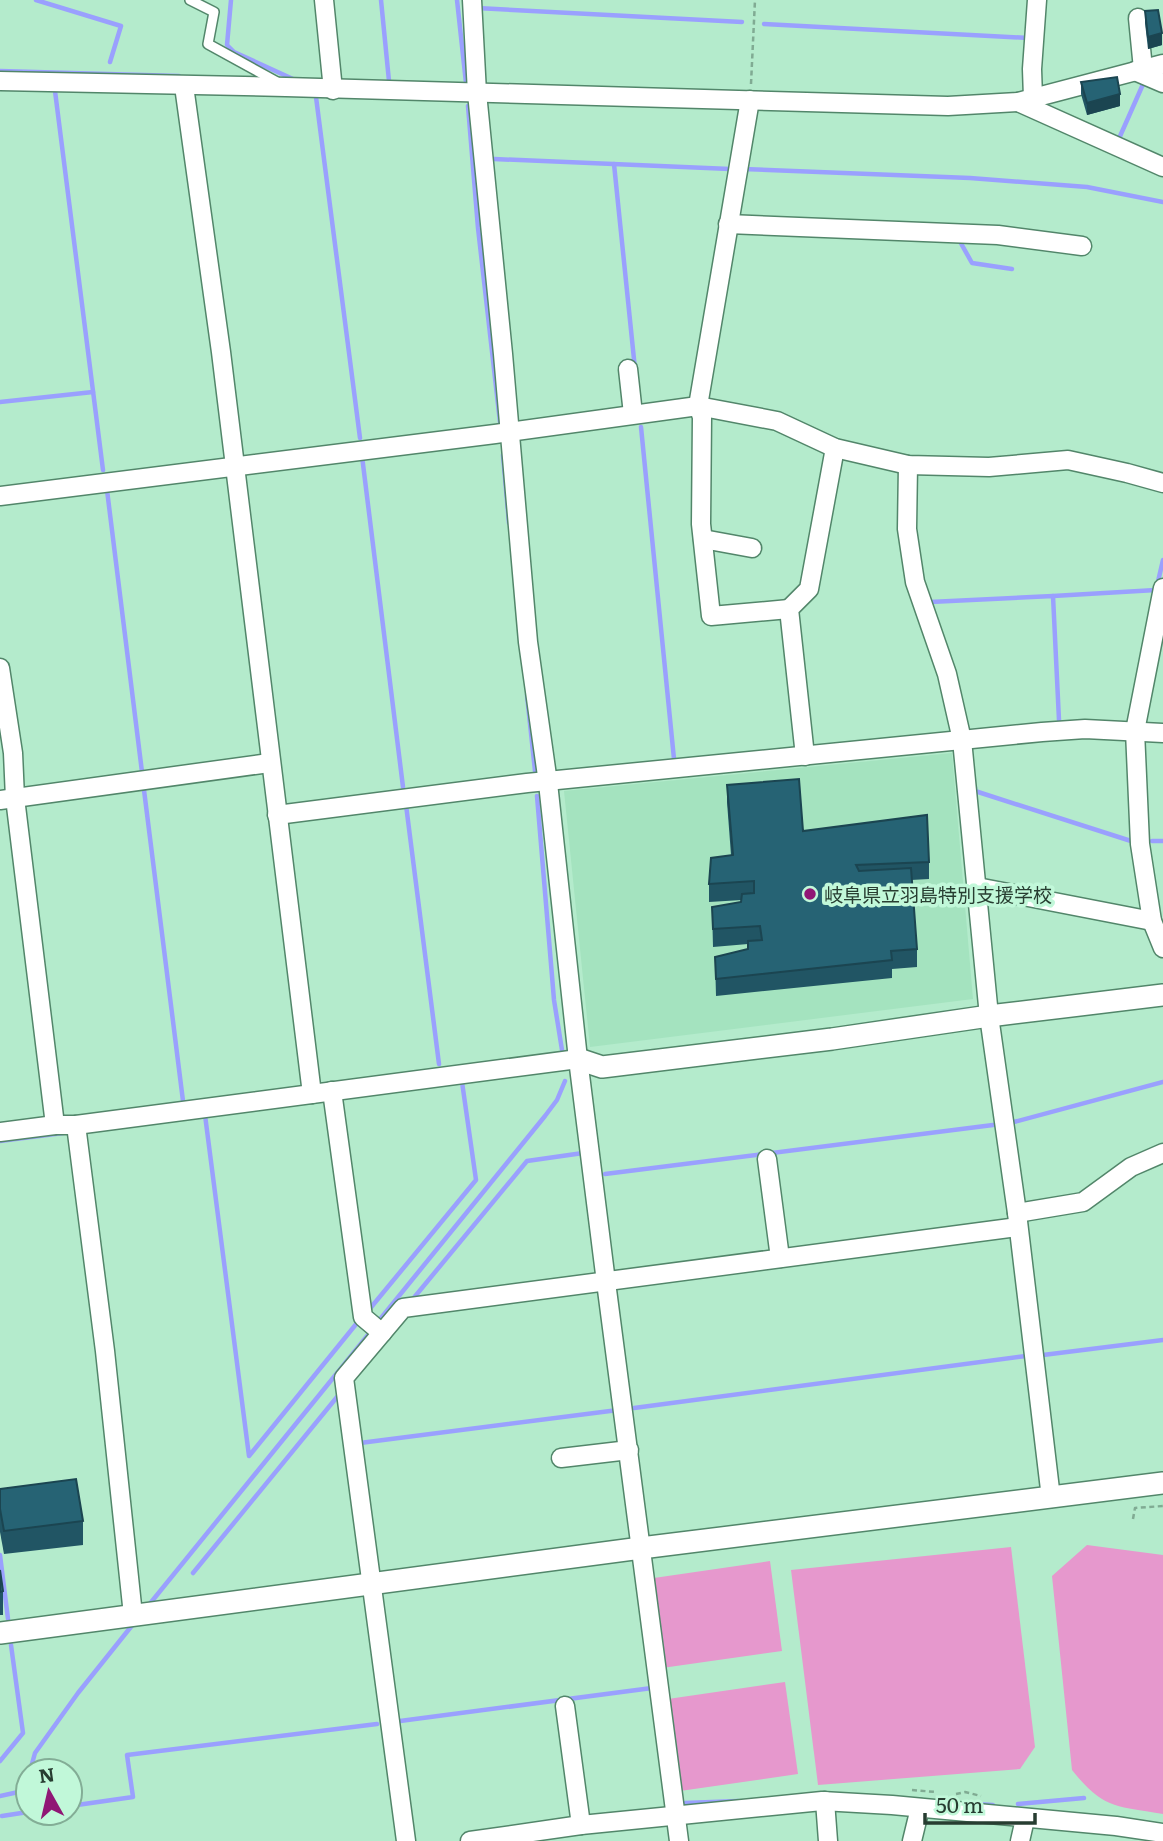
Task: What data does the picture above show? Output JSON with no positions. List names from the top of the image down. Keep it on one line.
{"places":["岐阜県立羽島特別支援学校"],"scale_bar":"50 m","north":"top"}
